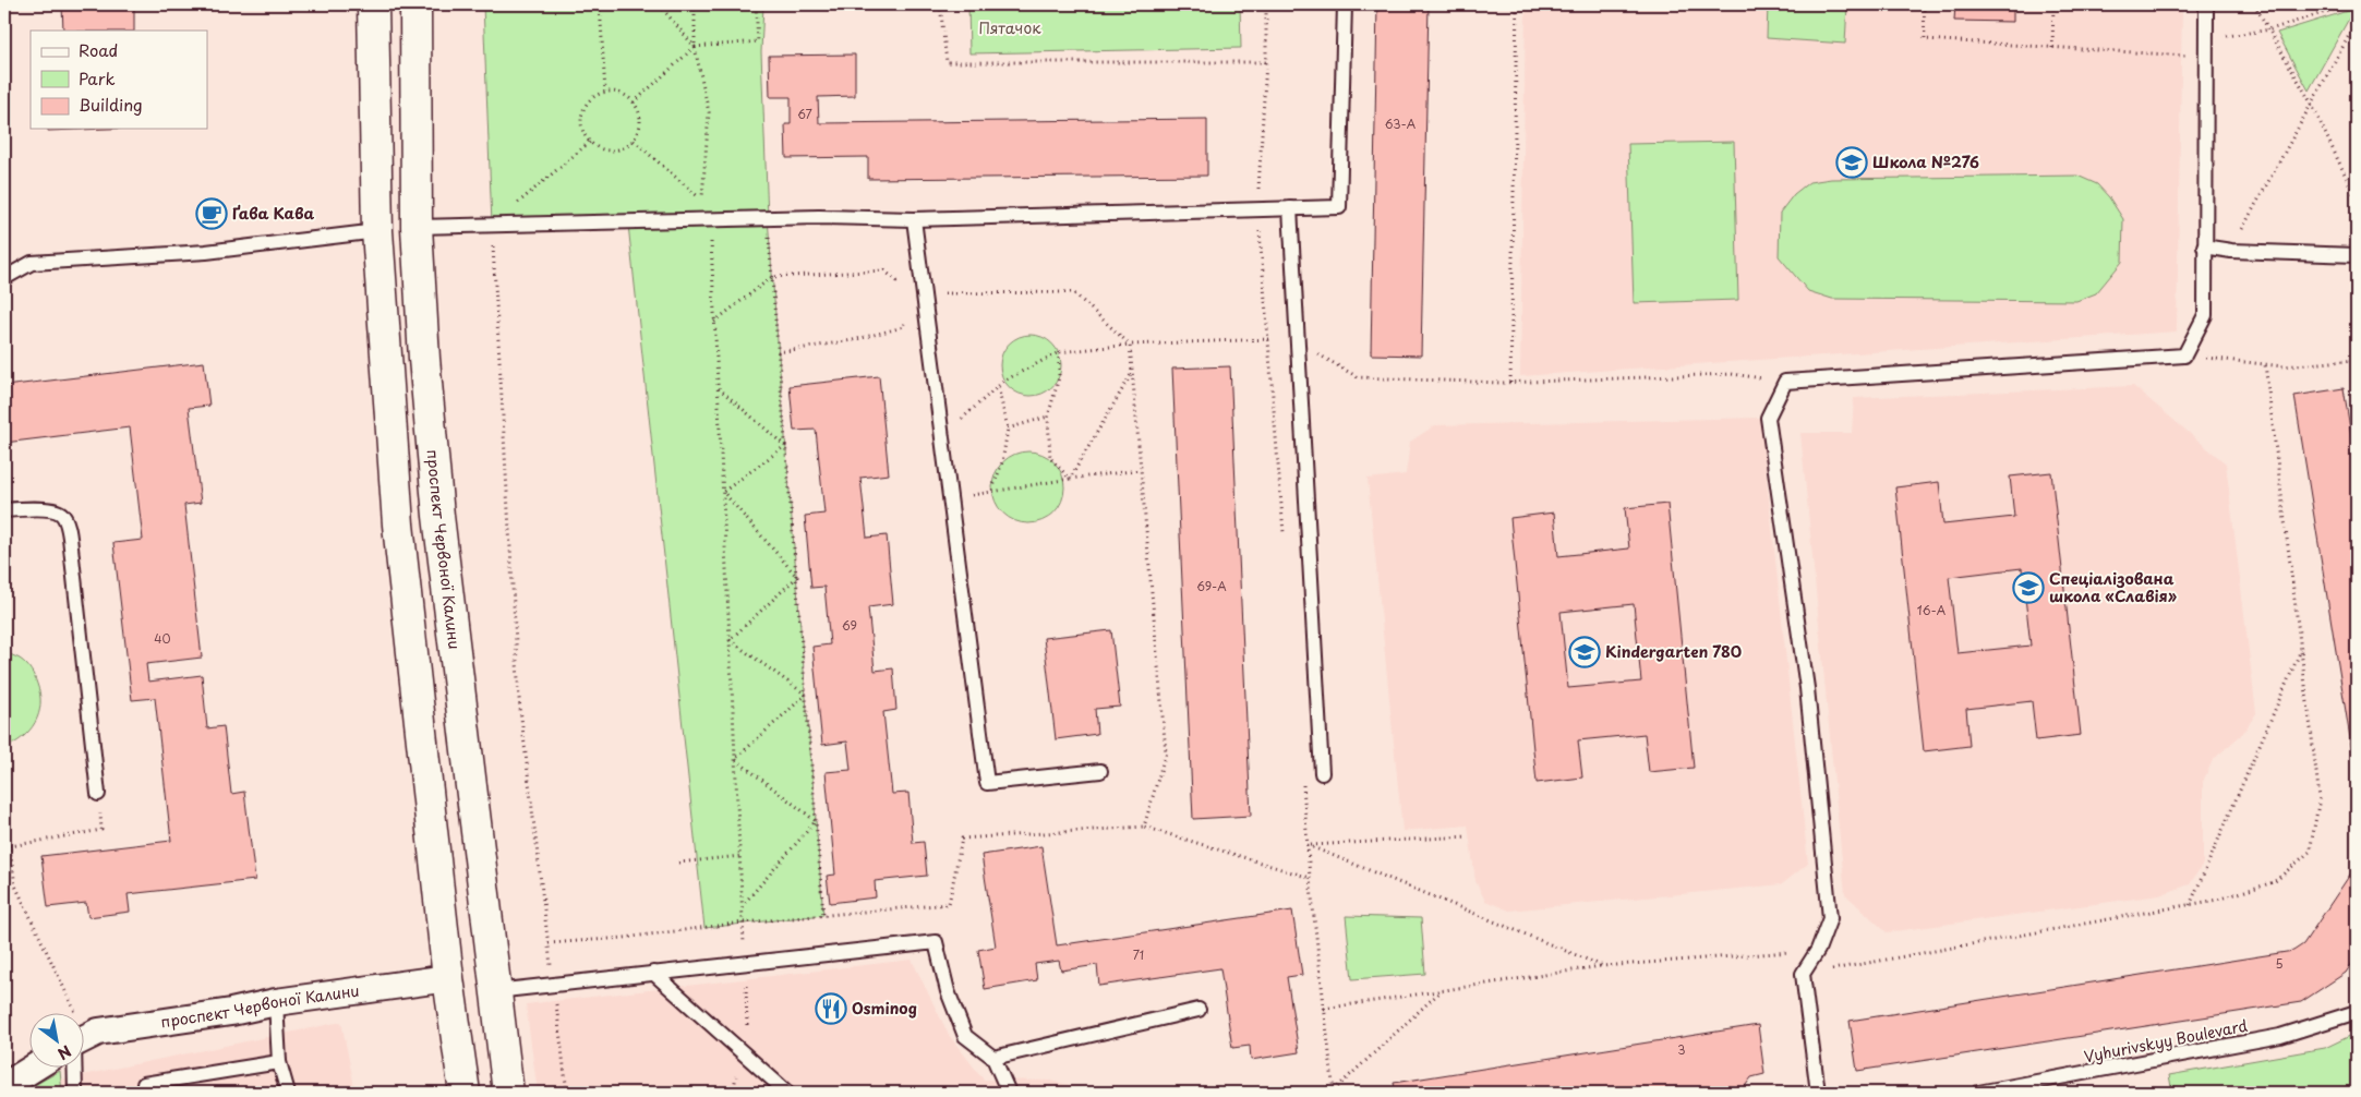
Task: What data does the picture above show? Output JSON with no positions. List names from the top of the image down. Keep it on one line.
{"streets":{"main road":["проспект Червоної Калини"],"lane":["Vyhurivskyy Boulevard"]},"parks":["Пятачок"],"places":{"school or university":["Школа №276","Спеціалізована школа «Славія»","Kindergarten 780"],"cafe":["Ґава Кава"],"restaurant":["Osminog"]},"house_numbers":["67","63-А","69-А","16-А","69","40","71","5","3"],"legend":["Road","Park","Building"],"north":"bottom right"}
